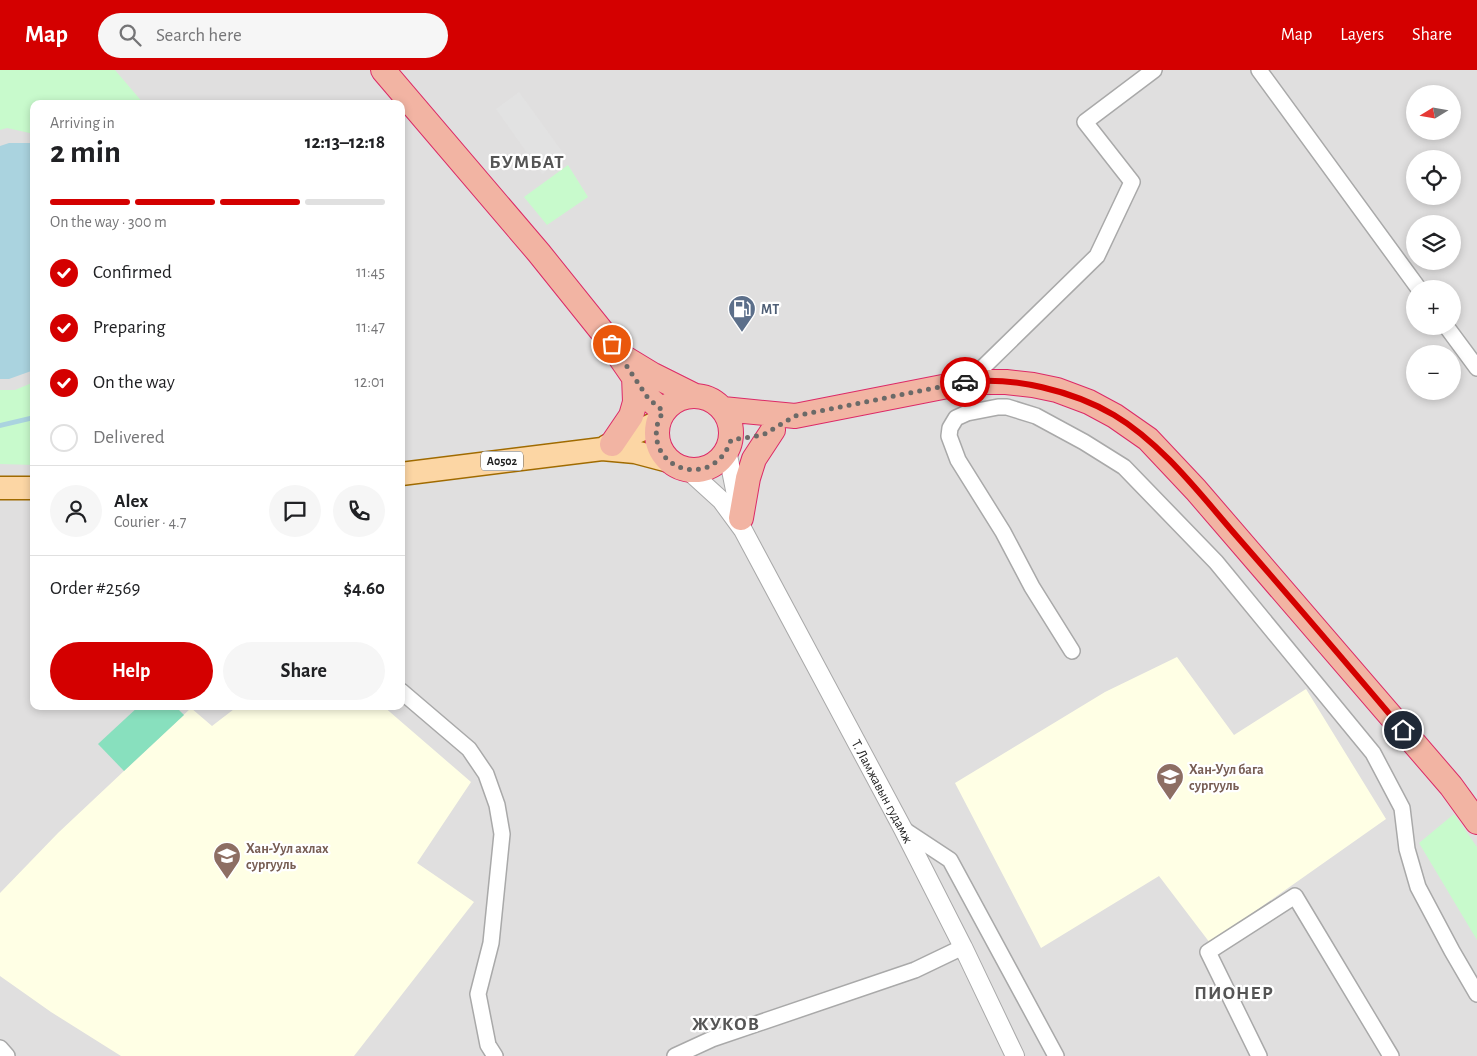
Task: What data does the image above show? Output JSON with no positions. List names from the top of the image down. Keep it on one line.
{"streets":{"highway":["A0502"],"street":["Т. Ламжавын гудамж"]},"crossings":[["A0502","Т. Ламжавын гудамж"]],"districts":["БУМБАТ","ПИОНЕР","ЖУКОВ"],"places":{"fuel station":["MT"],"school or university":["Хан-Уул бага сургууль","Хан-Уул ахлах сургууль"]},"north":"left","page":{"header":"Map","search":"Search here","nav":["Map","Layers","Share"],"map_buttons":["+","−"],"heading":["2 min","Arriving in","12:13–12:18"],"panel":["Alex","Courier · 4.7","Order #2569","$4.60"],"bar":"On the way · 300 m","list":[["Confirmed","11:45"],["Preparing","11:47"],["On the way","12:01"],"Delivered"],"buttons":["Help","Share"]}}
